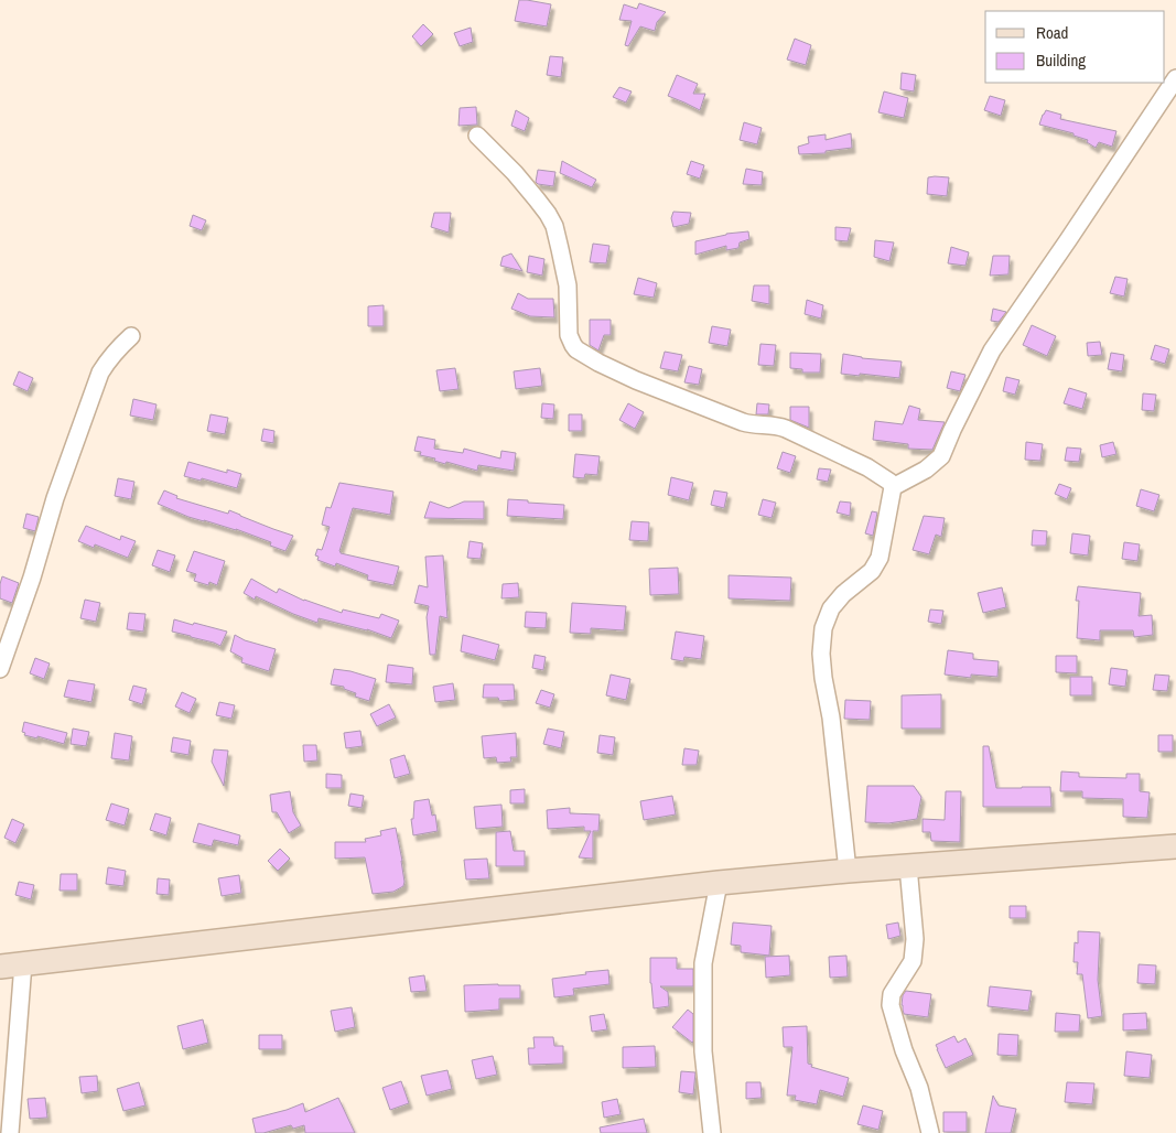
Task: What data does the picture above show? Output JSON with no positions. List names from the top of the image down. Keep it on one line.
{"legend":["Road","Building"]}
